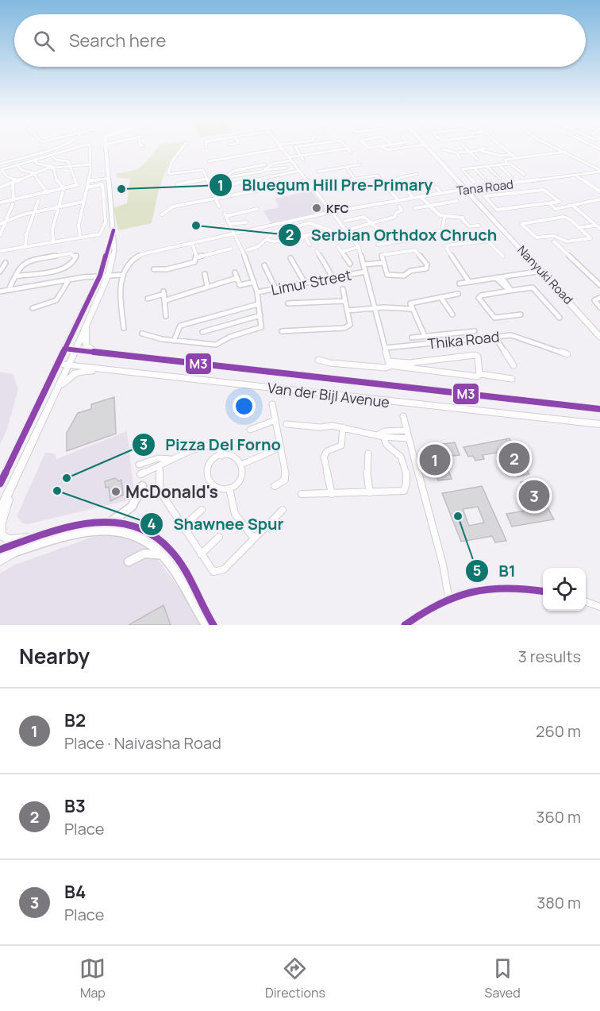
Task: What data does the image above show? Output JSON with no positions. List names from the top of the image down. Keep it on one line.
{"streets":{"main road":["Van der Bijl Avenue"],"street":["Tana Road","Nanyuki Road","Limur Street","Thika Road"]},"crossings":[["Tana Road","Nanyuki Road"]],"places":["Bluegum Hill Pre-Primary","KFC","Serbian Orthdox Chruch","Pizza Del Forno","Shawnee Spur","McDonald's","B1"],"lines":["transit line M3"],"page":{"search":"Search here","pins":["2","1","3"],"heading":["Nearby","3 results"],"list":[{"mark":"1","name":"B2","note":"Place · Naivasha Road","value":"260 m"},{"mark":"2","name":"B3","note":"Place","value":"360 m"},{"mark":"3","name":"B4","note":"Place","value":"380 m"}],"nav":["Map","Directions","Saved"]}}
